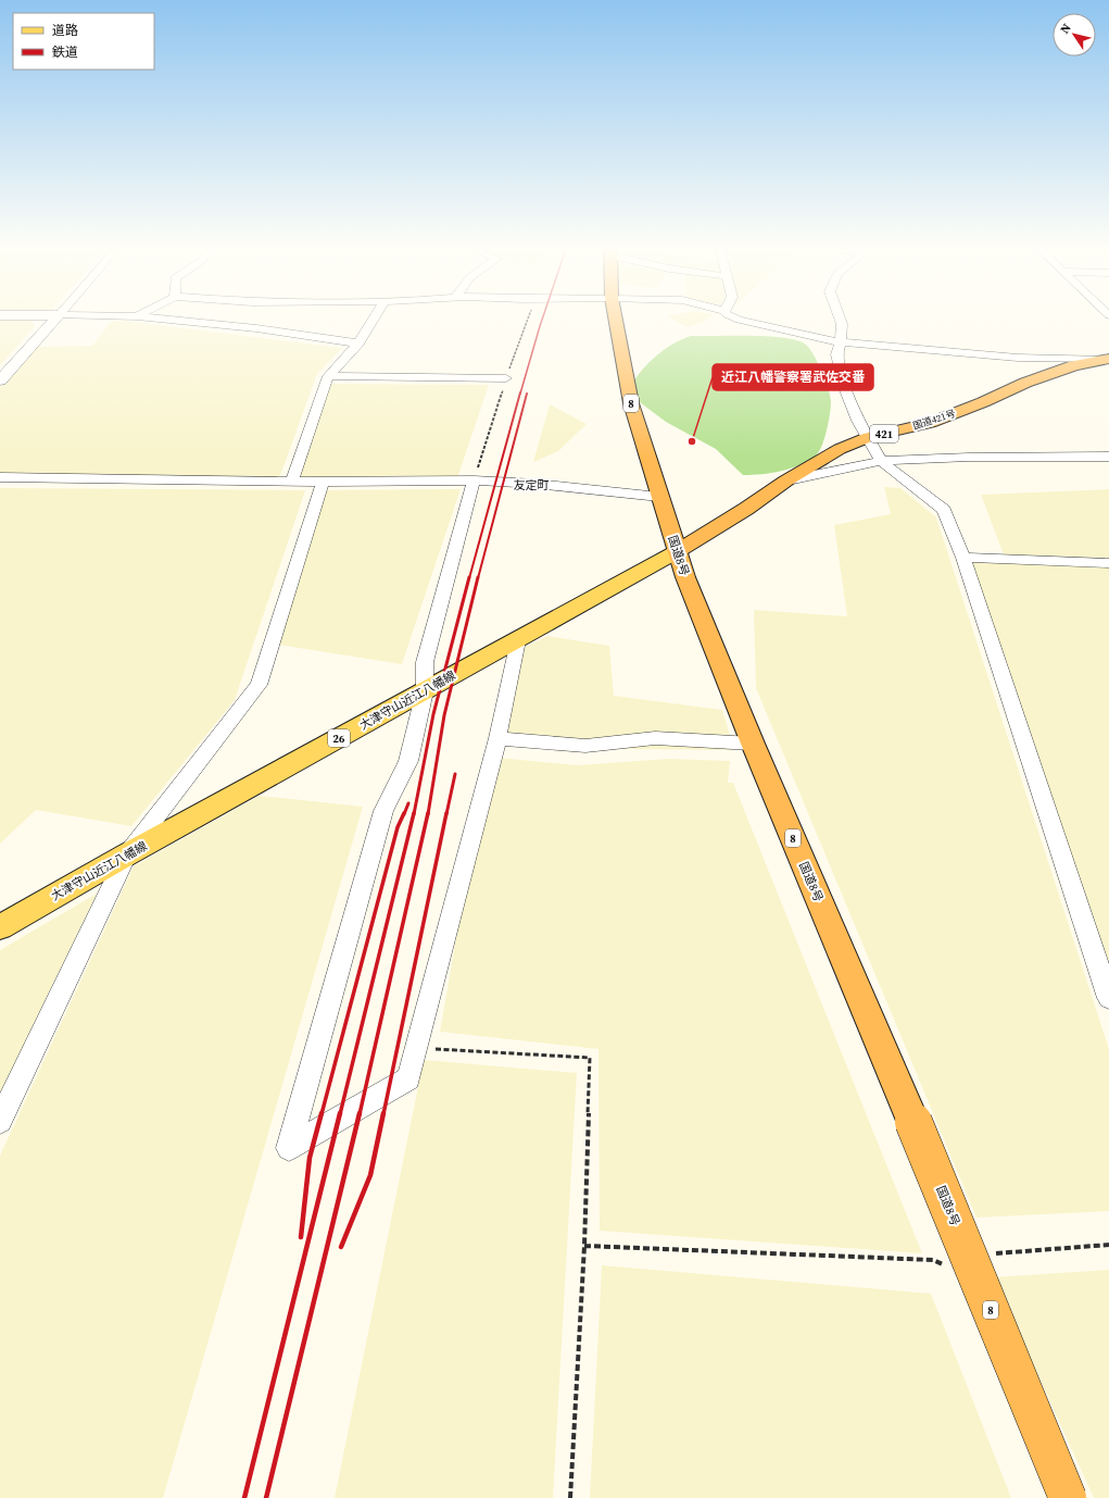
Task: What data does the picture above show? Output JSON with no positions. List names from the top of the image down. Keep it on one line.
{"streets":{"highway":["8","国道421号","421","国道8号"],"main road":["大津守山近江八幡線","26"]},"crossings":[["国道421号","国道8号"],["国道421号","大津守山近江八幡線"],["国道8号","大津守山近江八幡線"]],"districts":["友定町"],"places":["近江八幡警察署武佐交番"],"legend":["道路","鉄道"],"north":"top left"}
